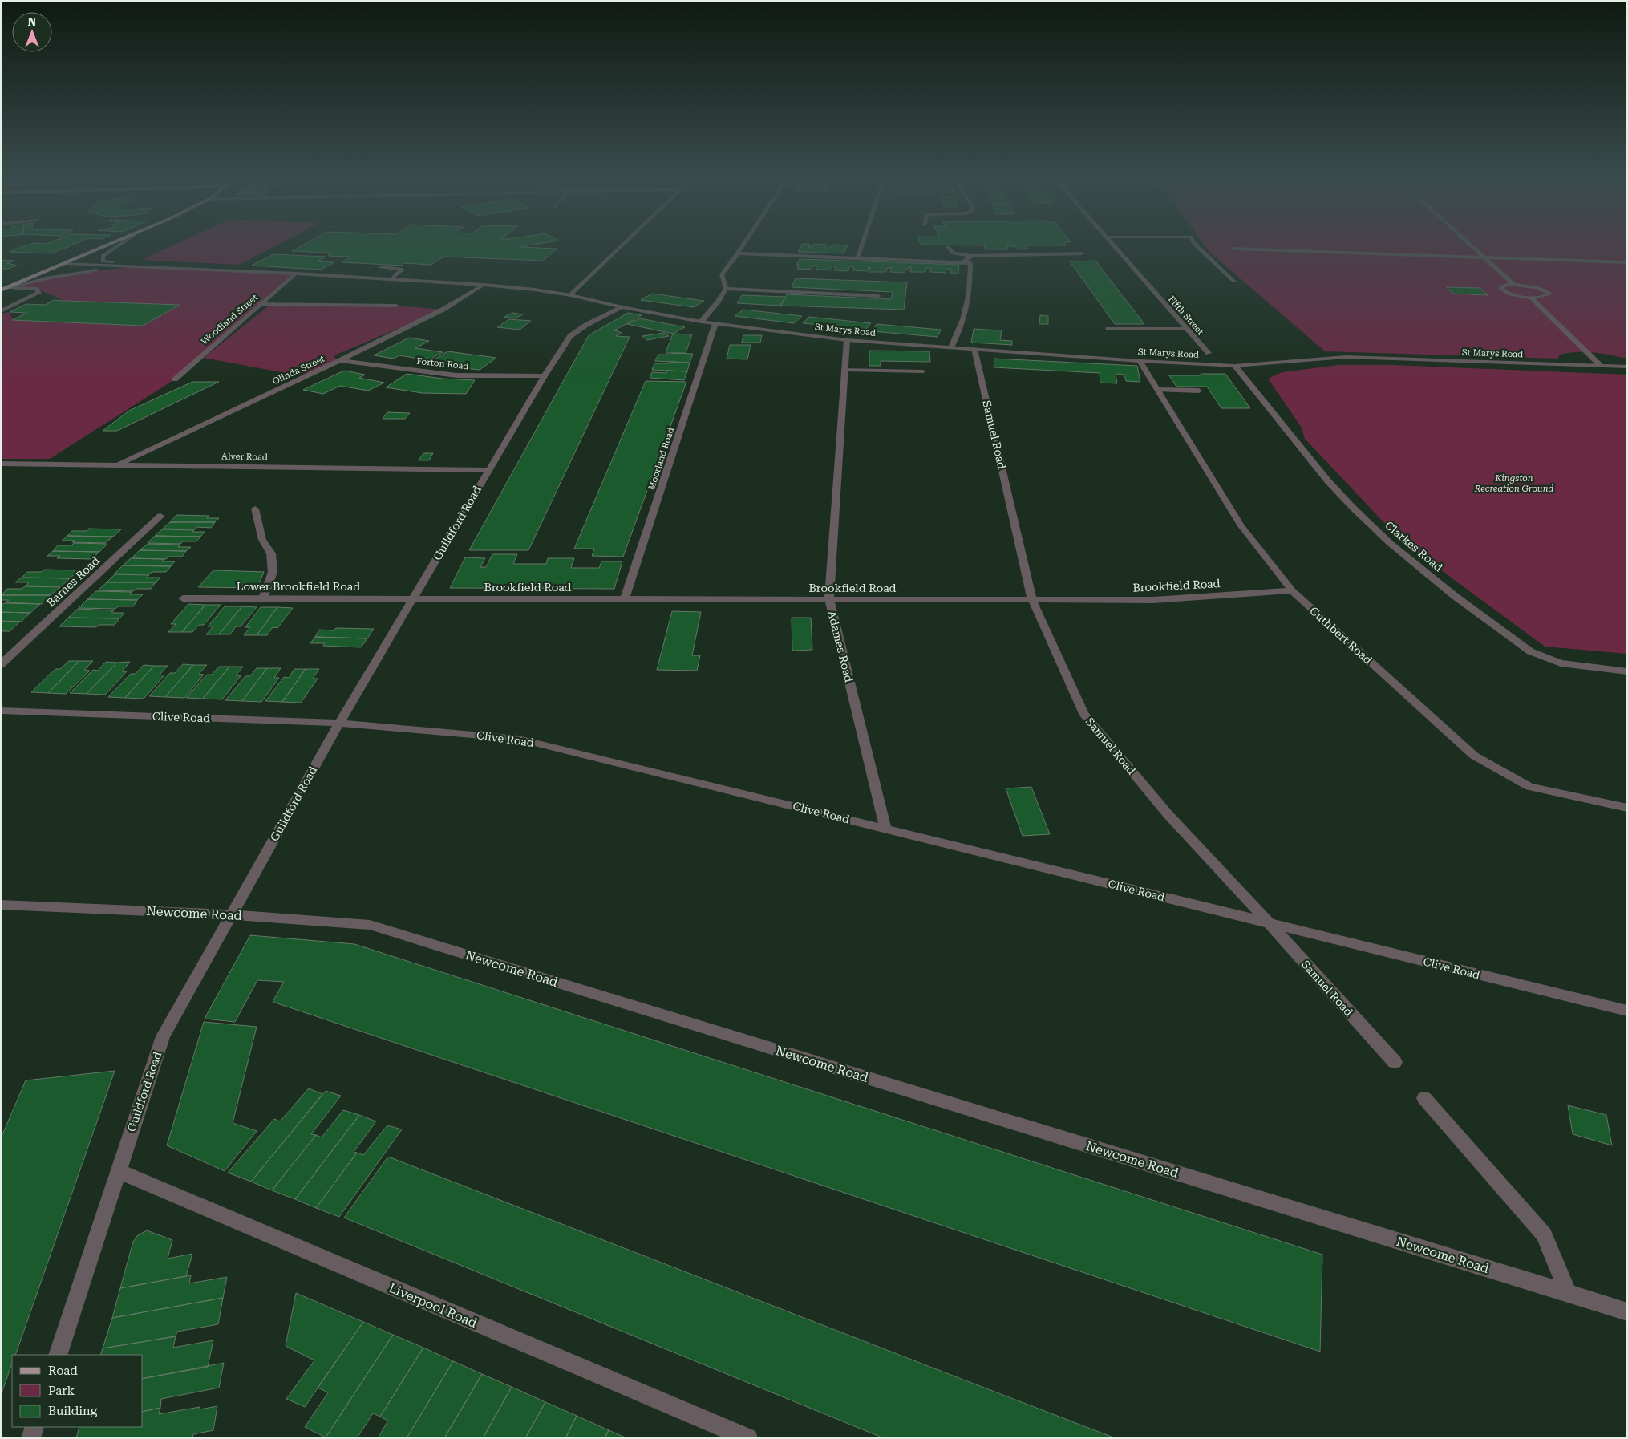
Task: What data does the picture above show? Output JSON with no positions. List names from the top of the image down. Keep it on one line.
{"streets":{"street":["Fifth Street","Woodland Street","St Marys Road","Forton Road","Olinda Street","Samuel Road","Alver Road","Moorland Road","Guildford Road","Clarkes Road","Barnes Road","Brookfield Road","Lower Brookfield Road","Cuthbert Road","Adames Road","Clive Road","Newcome Road","Liverpool Road"]},"crossings":[["Woodland Street","St Marys Road"],["St Marys Road","Olinda Street"],["St Marys Road","Samuel Road"],["St Marys Road","Moorland Road"],["St Marys Road","Guildford Road"],["St Marys Road","Clarkes Road"],["St Marys Road","Cuthbert Road"],["St Marys Road","Adames Road"],["Forton Road","Olinda Street"],["Forton Road","Guildford Road"],["Olinda Street","Alver Road"],["Samuel Road","Brookfield Road"],["Samuel Road","Clive Road"],["Alver Road","Guildford Road"],["Moorland Road","Brookfield Road"],["Guildford Road","Brookfield Road"],["Guildford Road","Lower Brookfield Road"],["Guildford Road","Clive Road"],["Guildford Road","Newcome Road"],["Guildford Road","Liverpool Road"],["Brookfield Road","Lower Brookfield Road"],["Brookfield Road","Cuthbert Road"],["Brookfield Road","Adames Road"],["Adames Road","Clive Road"]],"parks":["Kingston Recreation Ground"],"legend":["Road","Park","Building"],"north":"top"}
